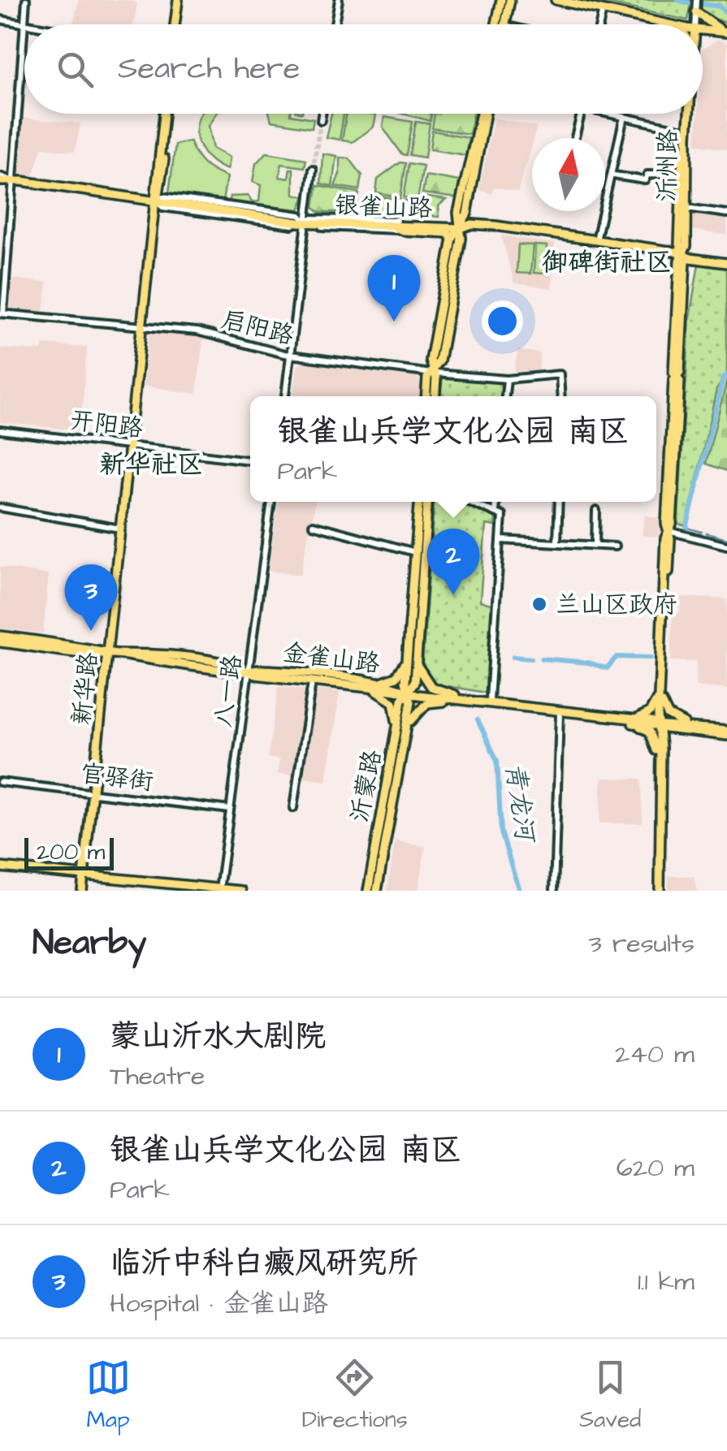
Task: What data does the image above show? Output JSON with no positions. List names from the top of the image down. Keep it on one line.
{"streets":{"main road":["沂州路","银雀山路","金雀山路","新华路","沂蒙路"],"street":["启阳路","开阳路","八一路","官驿街"]},"crossings":[["沂州路","银雀山路"],["沂州路","金雀山路"],["银雀山路","新华路"],["启阳路","新华路"],["开阳路","新华路"],["金雀山路","新华路"],["金雀山路","八一路"],["金雀山路","沂蒙路"],["新华路","官驿街"],["八一路","官驿街"]],"districts":["御碑街社区","新华社区"],"water":["青龙河"],"places":["兰山区政府"],"scale_bar":"200 m","north":"top","page":{"search":"Search here","pins":["1","2","3"],"popup":["银雀山兵学文化公园 南区","Park"],"scale":"200 m","heading":["Nearby","3 results"],"list":[{"mark":"1","name":"蒙山沂水大剧院","note":"Theatre","value":"240 m"},{"mark":"2","name":"银雀山兵学文化公园 南区","note":"Park","value":"620 m"},{"mark":"3","name":"临沂中科白癜风研究所","note":"Hospital · 金雀山路","value":"1.1 km"}],"nav":["Map","Directions","Saved"]}}
